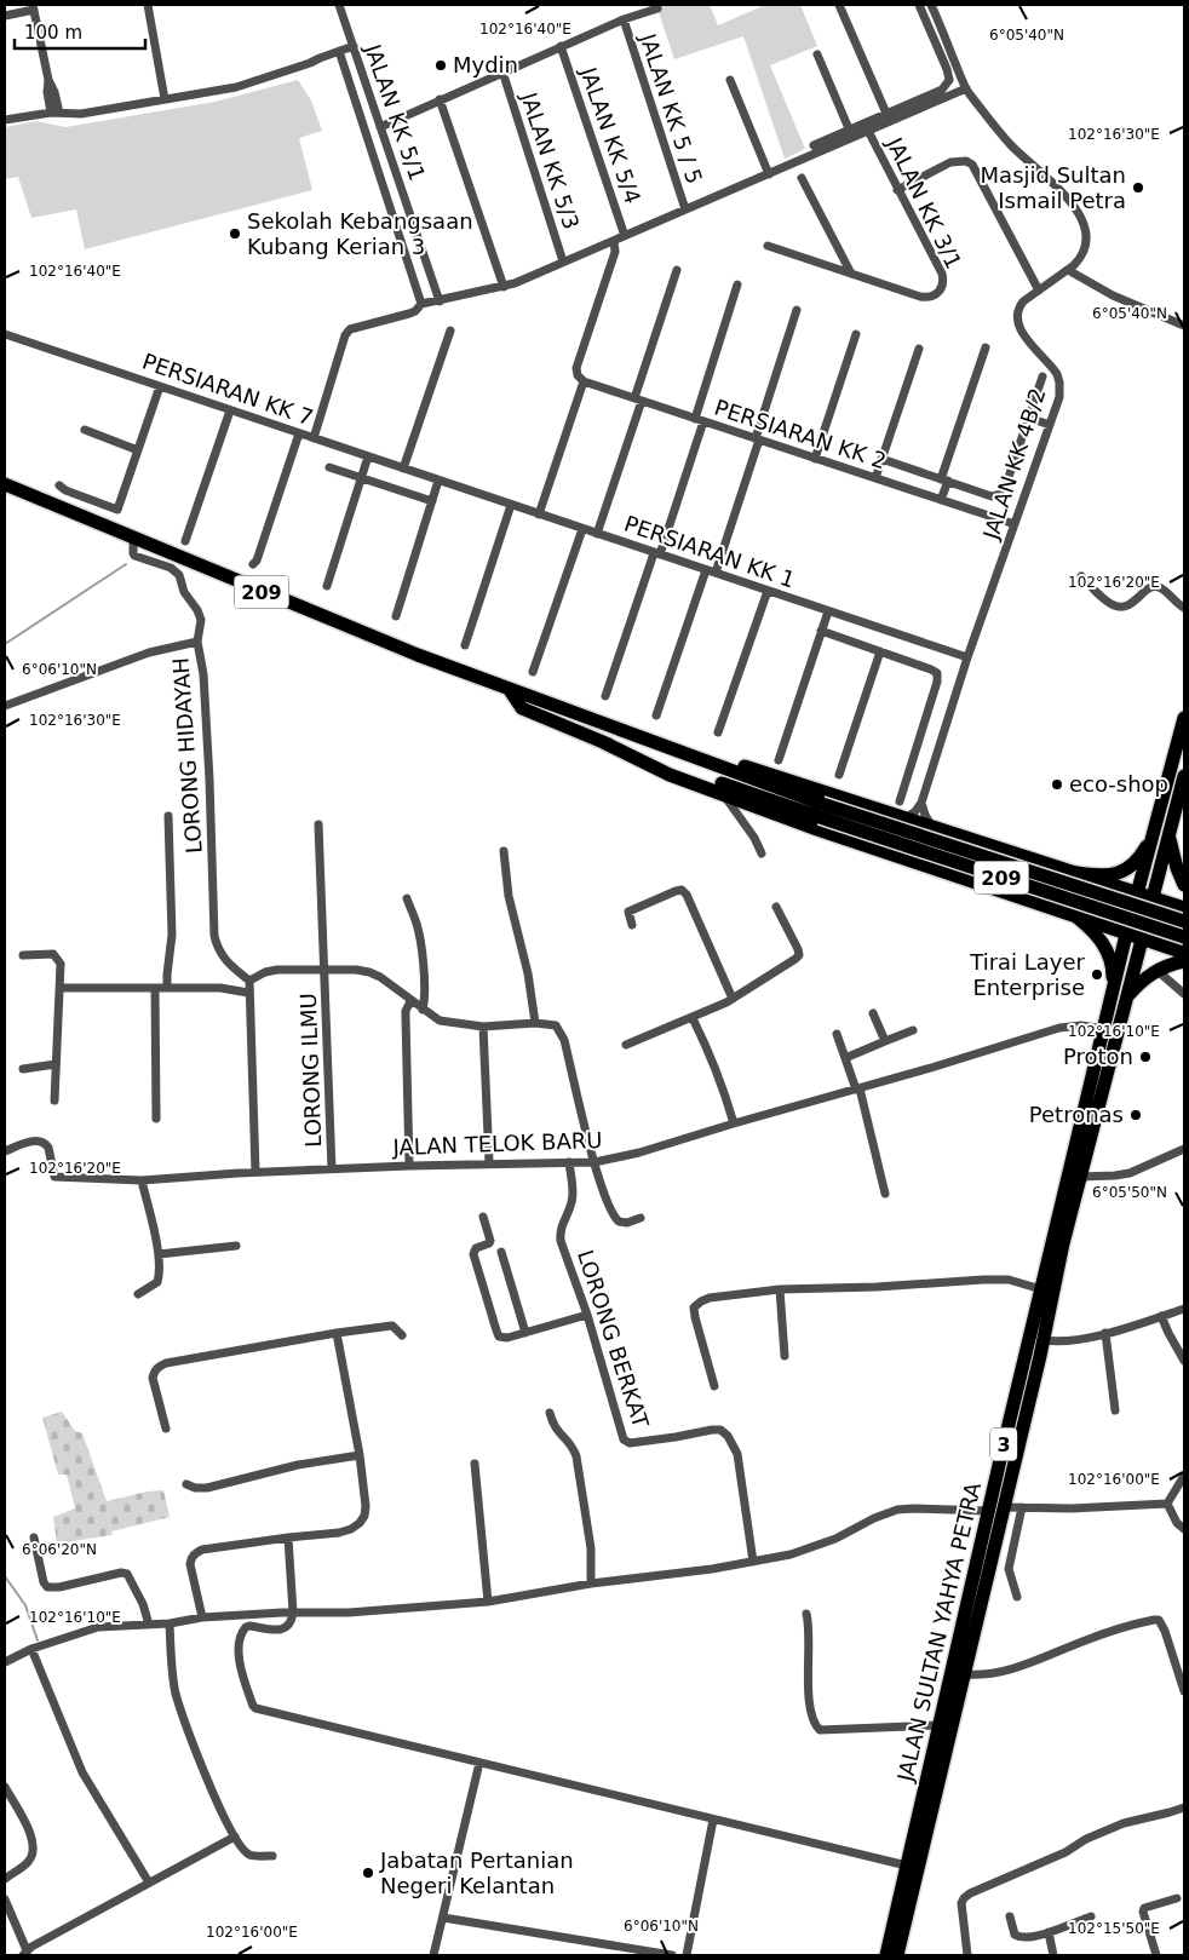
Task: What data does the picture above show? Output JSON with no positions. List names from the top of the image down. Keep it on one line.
{"streets":{"main road":["209","3","JALAN SULTAN YAHYA PETRA"],"street":["JALAN KK 5 / 5","JALAN KK 5/1","JALAN KK 5/4","JALAN KK 5/3","JALAN KK 3/1","PERSIARAN KK 7","PERSIARAN KK 2","JALAN KK 4B/2","PERSIARAN KK 1","LORONG HIDAYAH","LORONG ILMU","JALAN TELOK BARU","LORONG BERKAT"]},"crossings":[["PERSIARAN KK 7","PERSIARAN KK 1"],["PERSIARAN KK 2","JALAN KK 4B/2"],["JALAN KK 4B/2","PERSIARAN KK 1"],["209","LORONG HIDAYAH"],["LORONG ILMU","JALAN TELOK BARU"],["JALAN TELOK BARU","LORONG BERKAT"],["JALAN TELOK BARU","JALAN SULTAN YAHYA PETRA"]],"places":["Mydin","Masjid Sultan Ismail Petra","Sekolah Kebangsaan Kubang Kerian 3","eco-shop","Tirai Layer Enterprise","Proton","Petronas","Jabatan Pertanian Negeri Kelantan"],"scale_bar":"100 m","coordinates":["102°16'40\"E","6°05'40\"N","102°16'30\"E","102°16'20\"E","6°06'10\"N","102°16'10\"E","6°05'50\"N","102°16'00\"E","6°06'20\"N","102°15'50\"E"]}
